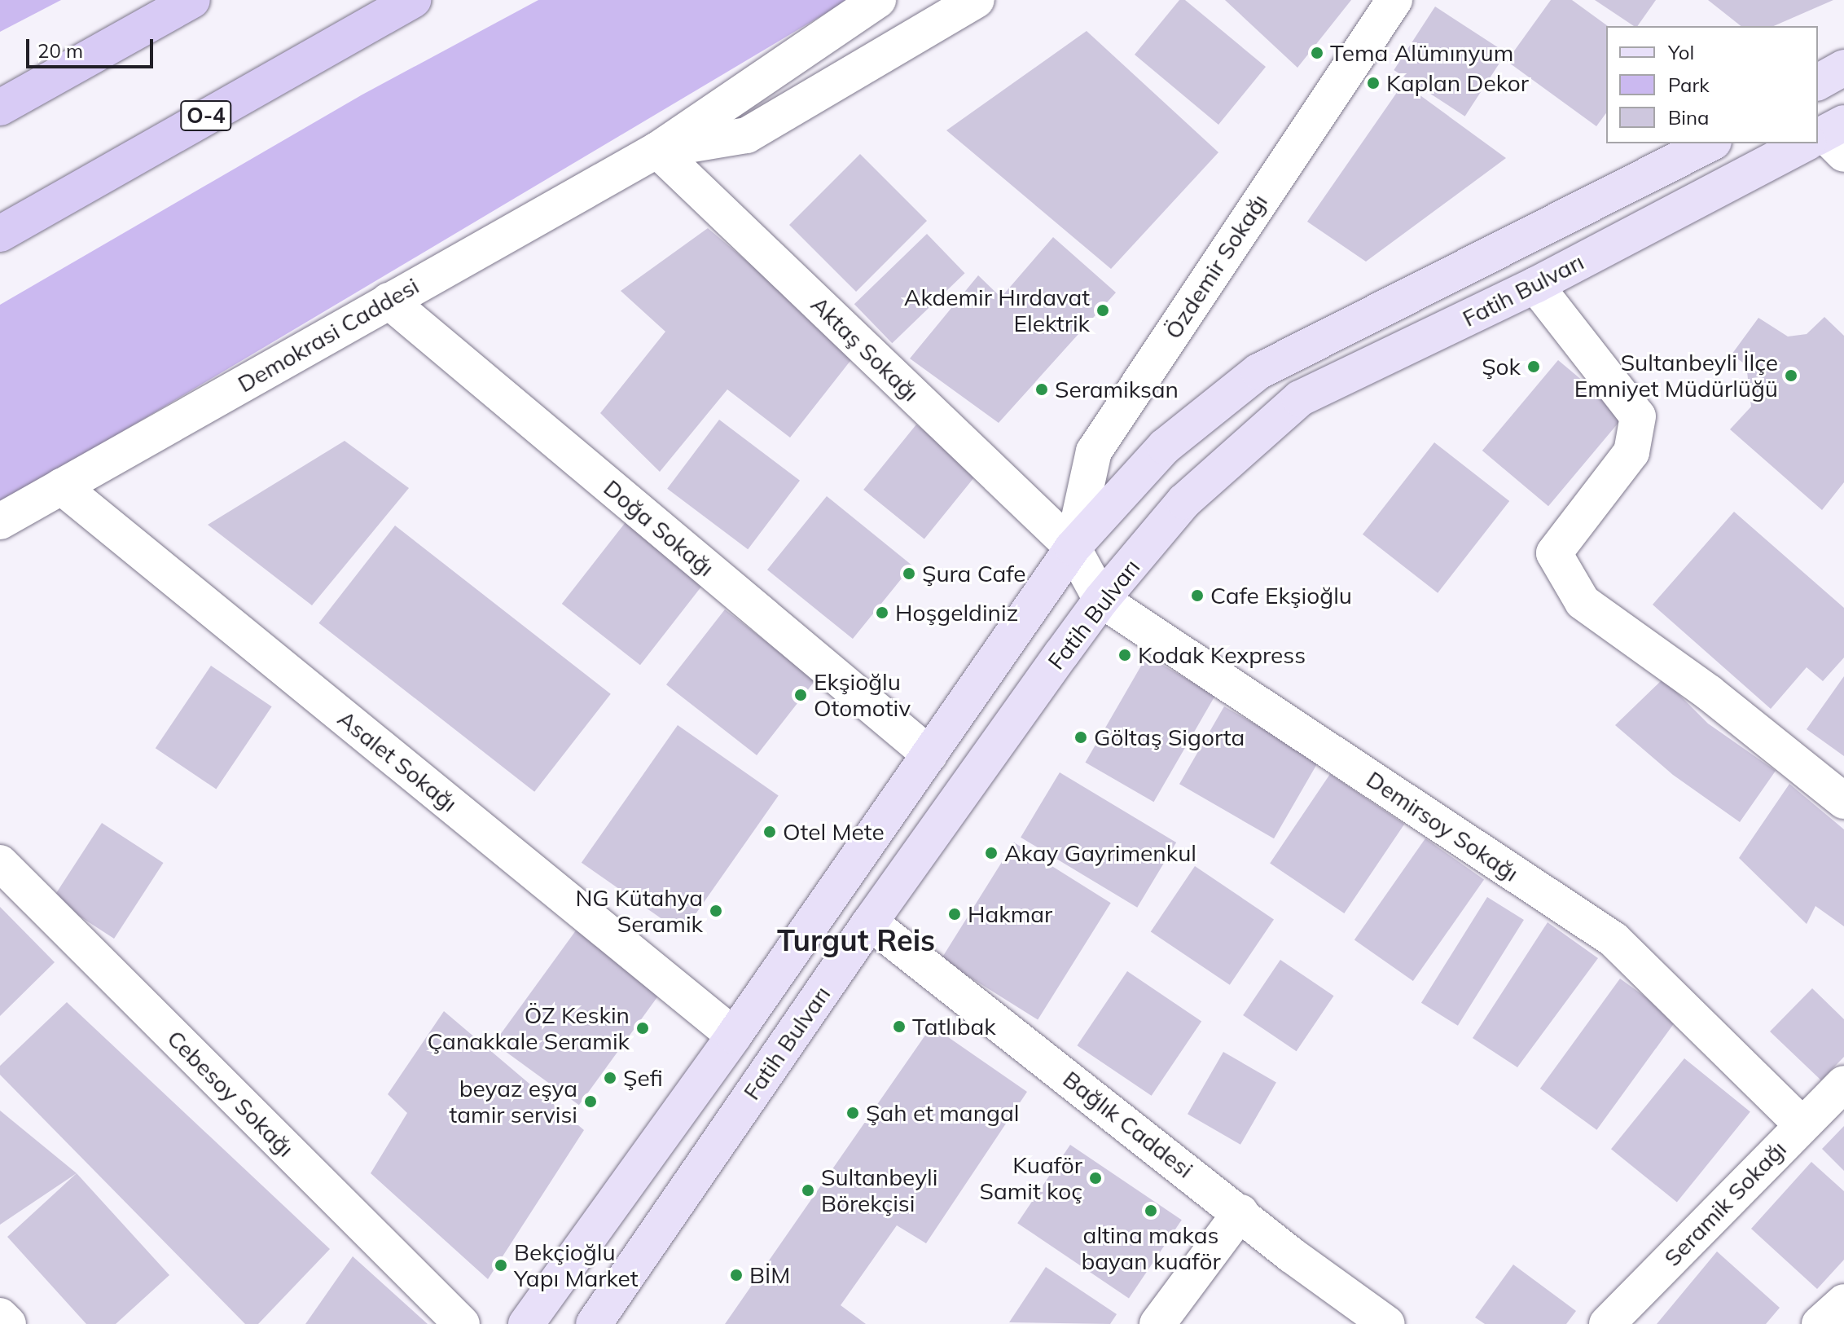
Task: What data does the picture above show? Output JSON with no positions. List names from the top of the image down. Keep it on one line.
{"streets":{"highway":["O-4"],"main road":["Fatih Bulvarı"],"street":["Özdemir Sokağı","Demokrasi Caddesi","Aktaş Sokağı","Doğa Sokağı","Asalet Sokağı","Demirsoy Sokağı","Cebesoy Sokağı","Bağlık Caddesi","Seramik Sokağı"]},"crossings":[["Özdemir Sokağı","Fatih Bulvarı"],["Özdemir Sokağı","Aktaş Sokağı"],["Özdemir Sokağı","Demirsoy Sokağı"],["Fatih Bulvarı","Aktaş Sokağı"],["Fatih Bulvarı","Doğa Sokağı"],["Fatih Bulvarı","Asalet Sokağı"],["Fatih Bulvarı","Demirsoy Sokağı"],["Fatih Bulvarı","Bağlık Caddesi"],["Demokrasi Caddesi","Aktaş Sokağı"],["Demokrasi Caddesi","Doğa Sokağı"],["Demokrasi Caddesi","Asalet Sokağı"],["Aktaş Sokağı","Demirsoy Sokağı"],["Demirsoy Sokağı","Seramik Sokağı"]],"districts":["Turgut Reis"],"places":["Tema Alümınyum","Kaplan Dekor","Akdemir Hırdavat Elektrik","Şok","Sultanbeyli İlçe Emniyet Müdürlüğü","Seramiksan","Şura Cafe","Cafe Ekşioğlu","Hoşgeldiniz","Kodak Kexpress","Ekşioğlu Otomotiv","Göltaş Sigorta","Otel Mete","Akay Gayrimenkul","NG Kütahya Seramik","Hakmar","Tatlıbak","ÖZ Keskin Çanakkale Seramik","Şefi","beyaz eşya tamir servisi","Şah et mangal","Kuaför Samit koç","Sultanbeyli Börekçisi","altina makas bayan kuaför","Bekçioğlu Yapı Market","BİM"],"legend":["Yol","Park","Bina"],"scale_bar":"20 m"}
